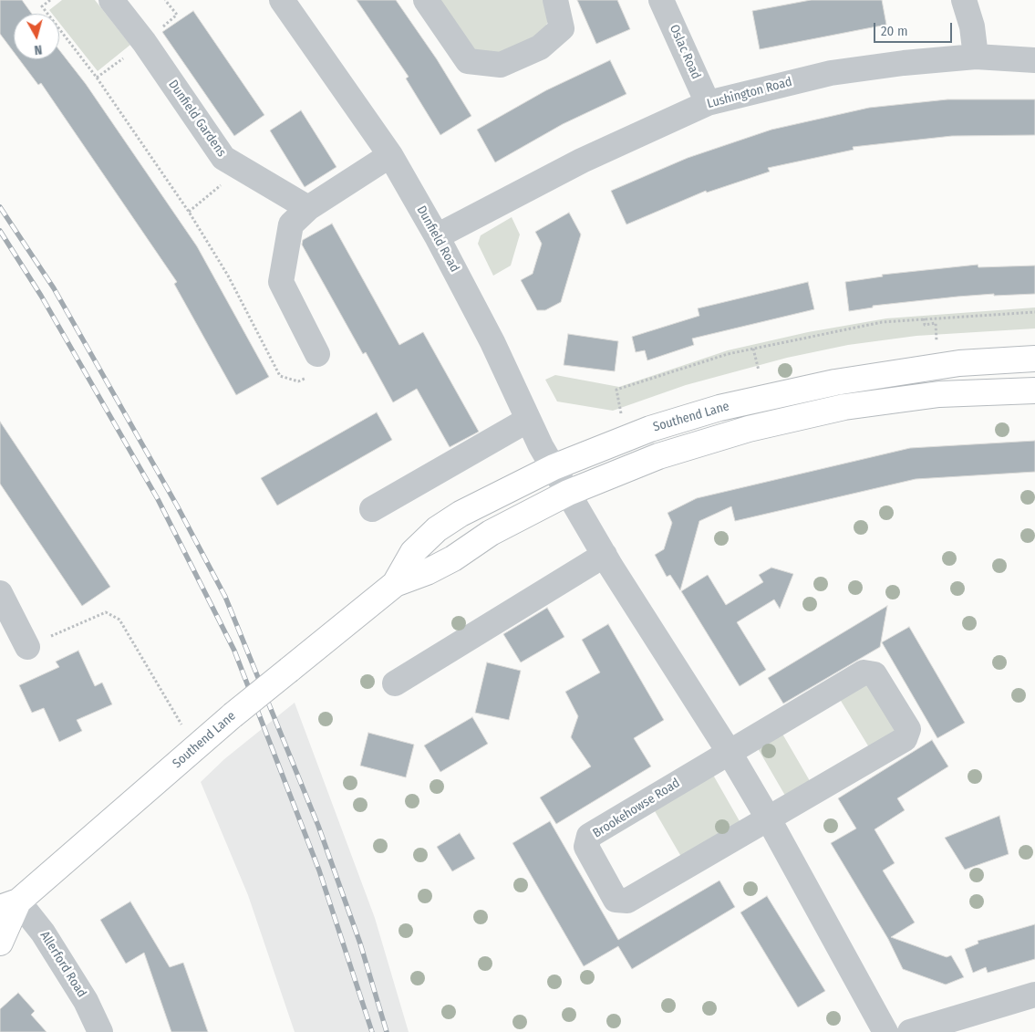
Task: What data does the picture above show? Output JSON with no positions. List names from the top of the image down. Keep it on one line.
{"streets":{"main road":["Southend Lane"],"street":["Oslac Road","Lushington Road","Dunfield Gardens","Dunfield Road","Brookehowse Road","Allerford Road"]},"crossings":[["Oslac Road","Lushington Road"],["Lushington Road","Dunfield Road"],["Dunfield Road","Southend Lane"],["Southend Lane","Allerford Road"]],"scale_bar":"20 m","north":"bottom"}
